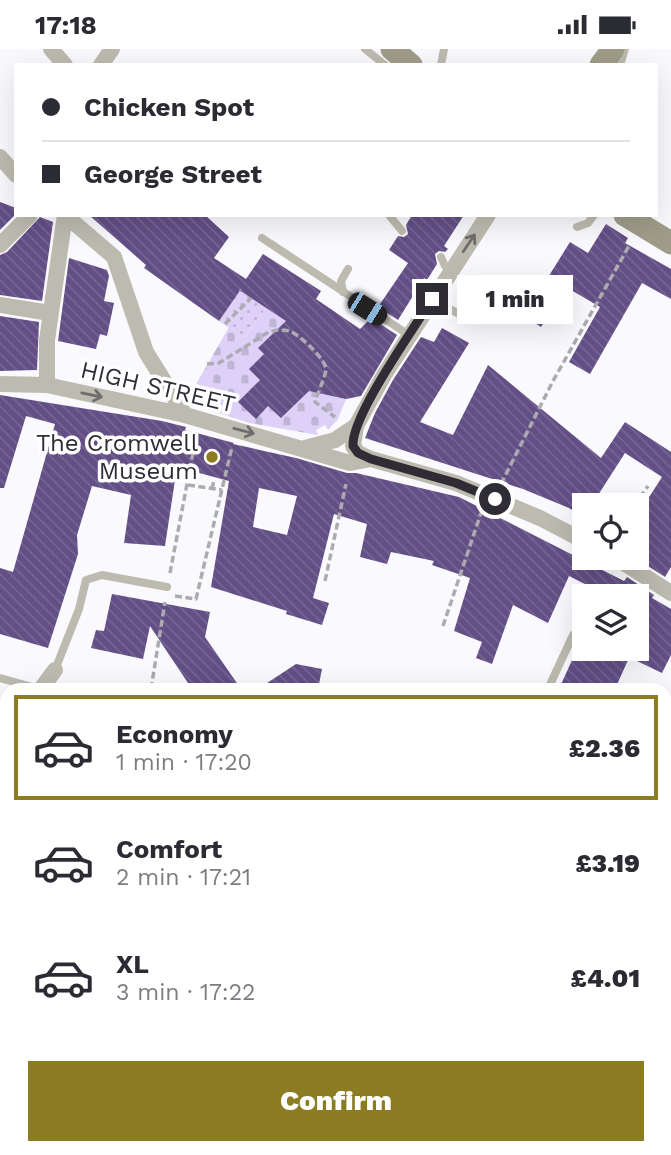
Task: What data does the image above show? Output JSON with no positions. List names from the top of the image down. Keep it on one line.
{"streets":{"street":["HIGH STREET"]},"one_way":["HIGH STREET"],"places":["The Cromwell Museum"],"page":{"status":"17:18","banner":["Chicken Spot","George Street"],"bubble":"1 min","list":[{"name":"Economy","note":"1 min · 17:20","value":"£2.36"},{"name":"Comfort","note":"2 min · 17:21","value":"£3.19"},{"name":"XL","note":"3 min · 17:22","value":"£4.01"}],"buttons":"Confirm"}}
